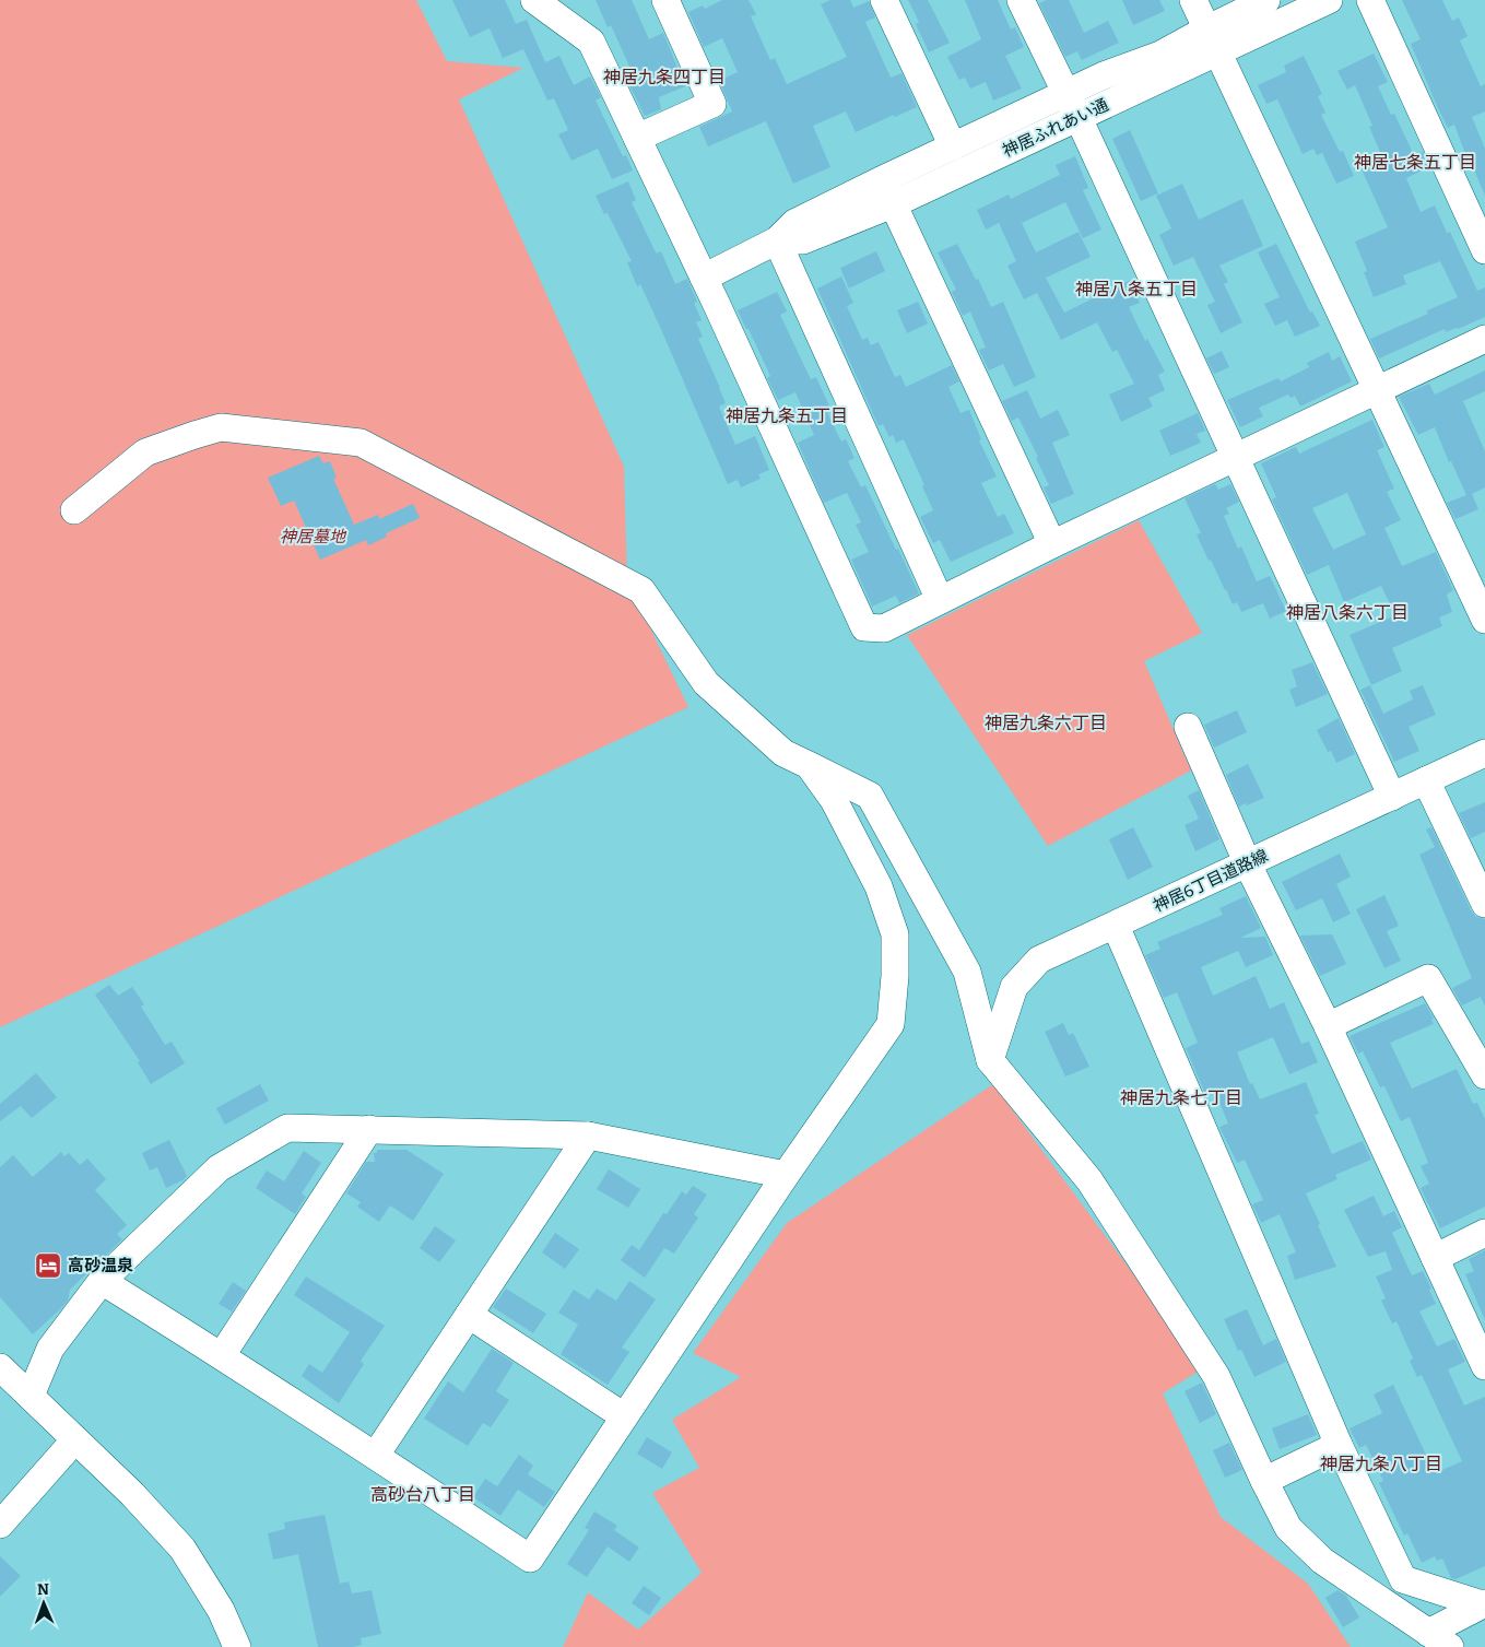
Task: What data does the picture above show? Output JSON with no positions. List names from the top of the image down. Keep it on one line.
{"streets":{"street":["神居ふれあい通","神居6丁目道路線"]},"districts":["神居九条四丁目","神居七条五丁目","神居八条五丁目","神居九条五丁目","神居八条六丁目","神居九条六丁目","神居九条七丁目","神居九条八丁目","高砂台八丁目"],"parks":["神居墓地"],"places":{"hotel":["高砂温泉"]},"north":"top"}
